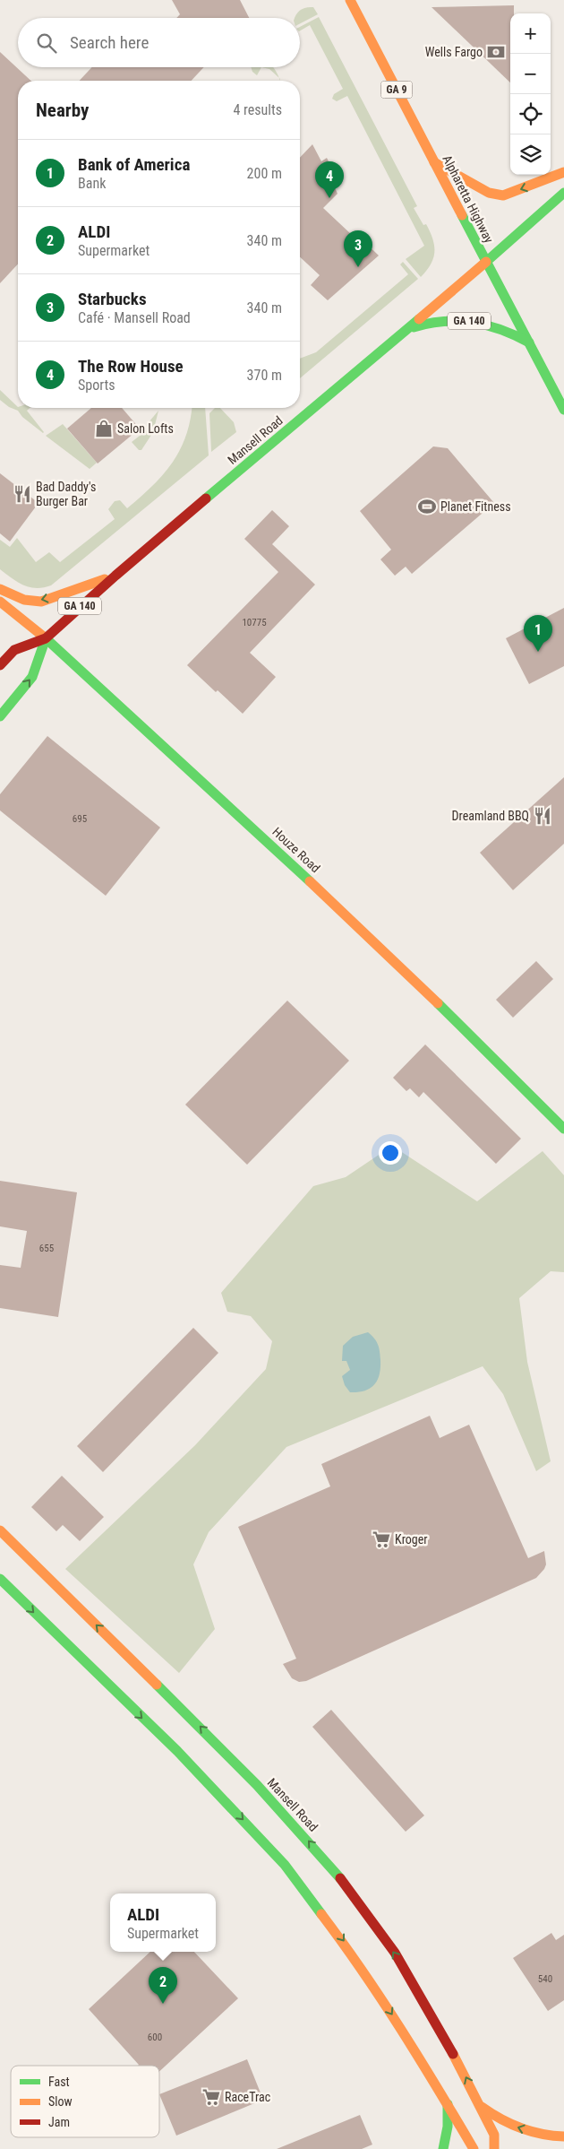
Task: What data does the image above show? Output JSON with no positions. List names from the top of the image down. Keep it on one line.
{"streets":{"main road":["GA 9","Alpharetta Highway","GA 140","Mansell Road","Houze Road"]},"crossings":[["Alpharetta Highway","GA 140"],["Alpharetta Highway","Mansell Road"],["GA 140","Mansell Road"],["Mansell Road","Houze Road"]],"places":{"bank":["Wells Fargo"],"shop":["Salon Lofts"],"restaurant":["Bad Daddy's Burger Bar","Dreamland BBQ"],"sports":["Planet Fitness"],"supermarket":["Kroger","RaceTrac"]},"house_numbers":["10775","695","655","540","600"],"legend":["Fast","Slow","Jam"],"page":{"map_buttons":["+","−"],"search":"Search here","heading":["Nearby","4 results"],"list":[{"mark":"1","name":"Bank of America","note":"Bank","value":"200 m"},{"mark":"2","name":"ALDI","note":"Supermarket","value":"340 m"},{"mark":"3","name":"Starbucks","note":"Café · Mansell Road","value":"340 m"},{"mark":"4","name":"The Row House","note":"Sports","value":"370 m"}],"pins":["4","3","1","2"],"popup":["ALDI","Supermarket"]}}
